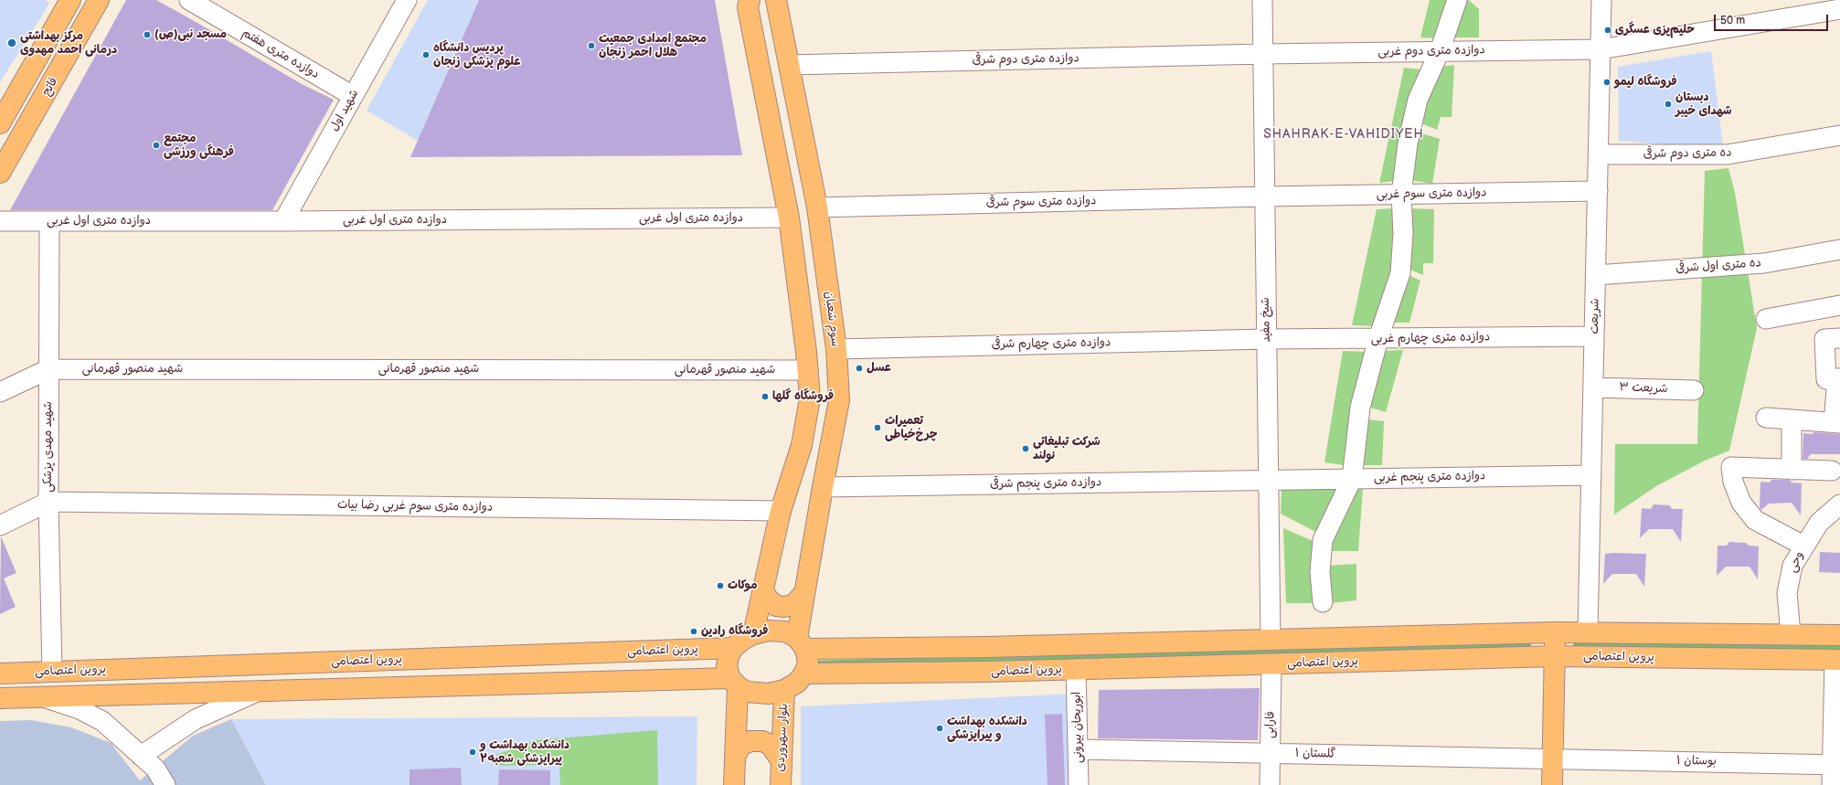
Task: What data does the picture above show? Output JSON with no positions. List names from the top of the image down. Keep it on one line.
{"streets":{"main road":["فاتح","سوم شعبان","پروین اعتصامی","بلوار سهروردی"],"street":["دوازده متری دوم غربی","دوازده متری هفتم","دوازده متری دوم شرقی","شهید اول","ده متری دوم شرقی","دوازده متری سوم غربی","دوازده متری سوم شرقی","دوازده متری اول غربی","ده متری اول شرقی","شریعت","شیخ مفید","دوازده متری چهارم غربی","دوازده متری چهارم شرقی","شهید منصور قهرمانی","شریعت ۳","شهید مهدی پزشکی","دوازده متری پنجم غربی","دوازده متری پنجم شرقی","دوازده متری سوم غربی رضا بیات","وحی","فارابی","ابوریحان بیرونی","گلستان ۱","بوستان ۱"]},"crossings":[["دوازده متری دوم غربی","دوازده متری دوم شرقی"],["دوازده متری دوم غربی","شریعت"],["دوازده متری دوم غربی","شیخ مفید"],["دوازده متری هفتم","شهید اول"],["دوازده متری دوم شرقی","سوم شعبان"],["دوازده متری دوم شرقی","شیخ مفید"],["شهید اول","دوازده متری اول غربی"],["ده متری دوم شرقی","شریعت"],["دوازده متری سوم غربی","دوازده متری سوم شرقی"],["دوازده متری سوم غربی","شریعت"],["دوازده متری سوم غربی","شیخ مفید"],["دوازده متری سوم شرقی","سوم شعبان"],["دوازده متری سوم شرقی","شیخ مفید"],["دوازده متری اول غربی","شهید مهدی پزشکی"],["ده متری اول شرقی","شریعت"],["شریعت","دوازده متری چهارم غربی"],["شریعت","شریعت ۳"],["شریعت","دوازده متری پنجم غربی"],["شریعت","پروین اعتصامی"],["سوم شعبان","دوازده متری چهارم شرقی"],["سوم شعبان","دوازده متری پنجم شرقی"],["سوم شعبان","پروین اعتصامی"],["سوم شعبان","بلوار سهروردی"],["شیخ مفید","دوازده متری چهارم غربی"],["شیخ مفید","دوازده متری چهارم شرقی"],["شیخ مفید","دوازده متری پنجم غربی"],["شیخ مفید","دوازده متری پنجم شرقی"],["شیخ مفید","پروین اعتصامی"],["دوازده متری چهارم غربی","دوازده متری چهارم شرقی"],["شهید منصور قهرمانی","شهید مهدی پزشکی"],["شهید مهدی پزشکی","دوازده متری سوم غربی رضا بیات"],["شهید مهدی پزشکی","پروین اعتصامی"],["دوازده متری پنجم غربی","دوازده متری پنجم شرقی"],["وحی","پروین اعتصامی"],["پروین اعتصامی","فارابی"],["پروین اعتصامی","ابوریحان بیرونی"],["پروین اعتصامی","بلوار سهروردی"],["فارابی","گلستان ۱"],["ابوریحان بیرونی","گلستان ۱"],["گلستان ۱","بوستان ۱"]],"districts":["SHAHRAK-E-VAHIDIYEH"],"places":["حلیم‌پزی عسگری","مسجد نبی(ص)","مرکز بهداشتی درمانی احمد مهدوی","مجتمع امدادی جمعیت هلال احمر زنجان","پردیس دانشگاه علوم پزشکى زنجان","فروشگاه لیمو","دبستان شهدای خیبر","مجتمع فرهنگی ورزشی","عسل","فروشگاه گلها","تعمیرات چرخ‌خیاطی","شرکت تبلیغاتی نولند","موکات","فروشگاه رادین","دانشکده بهداشت و پیراپزشکی","دانشکده بهداشت و پیراپزشکى شعبه۲"],"scale_bar":"50 m"}
